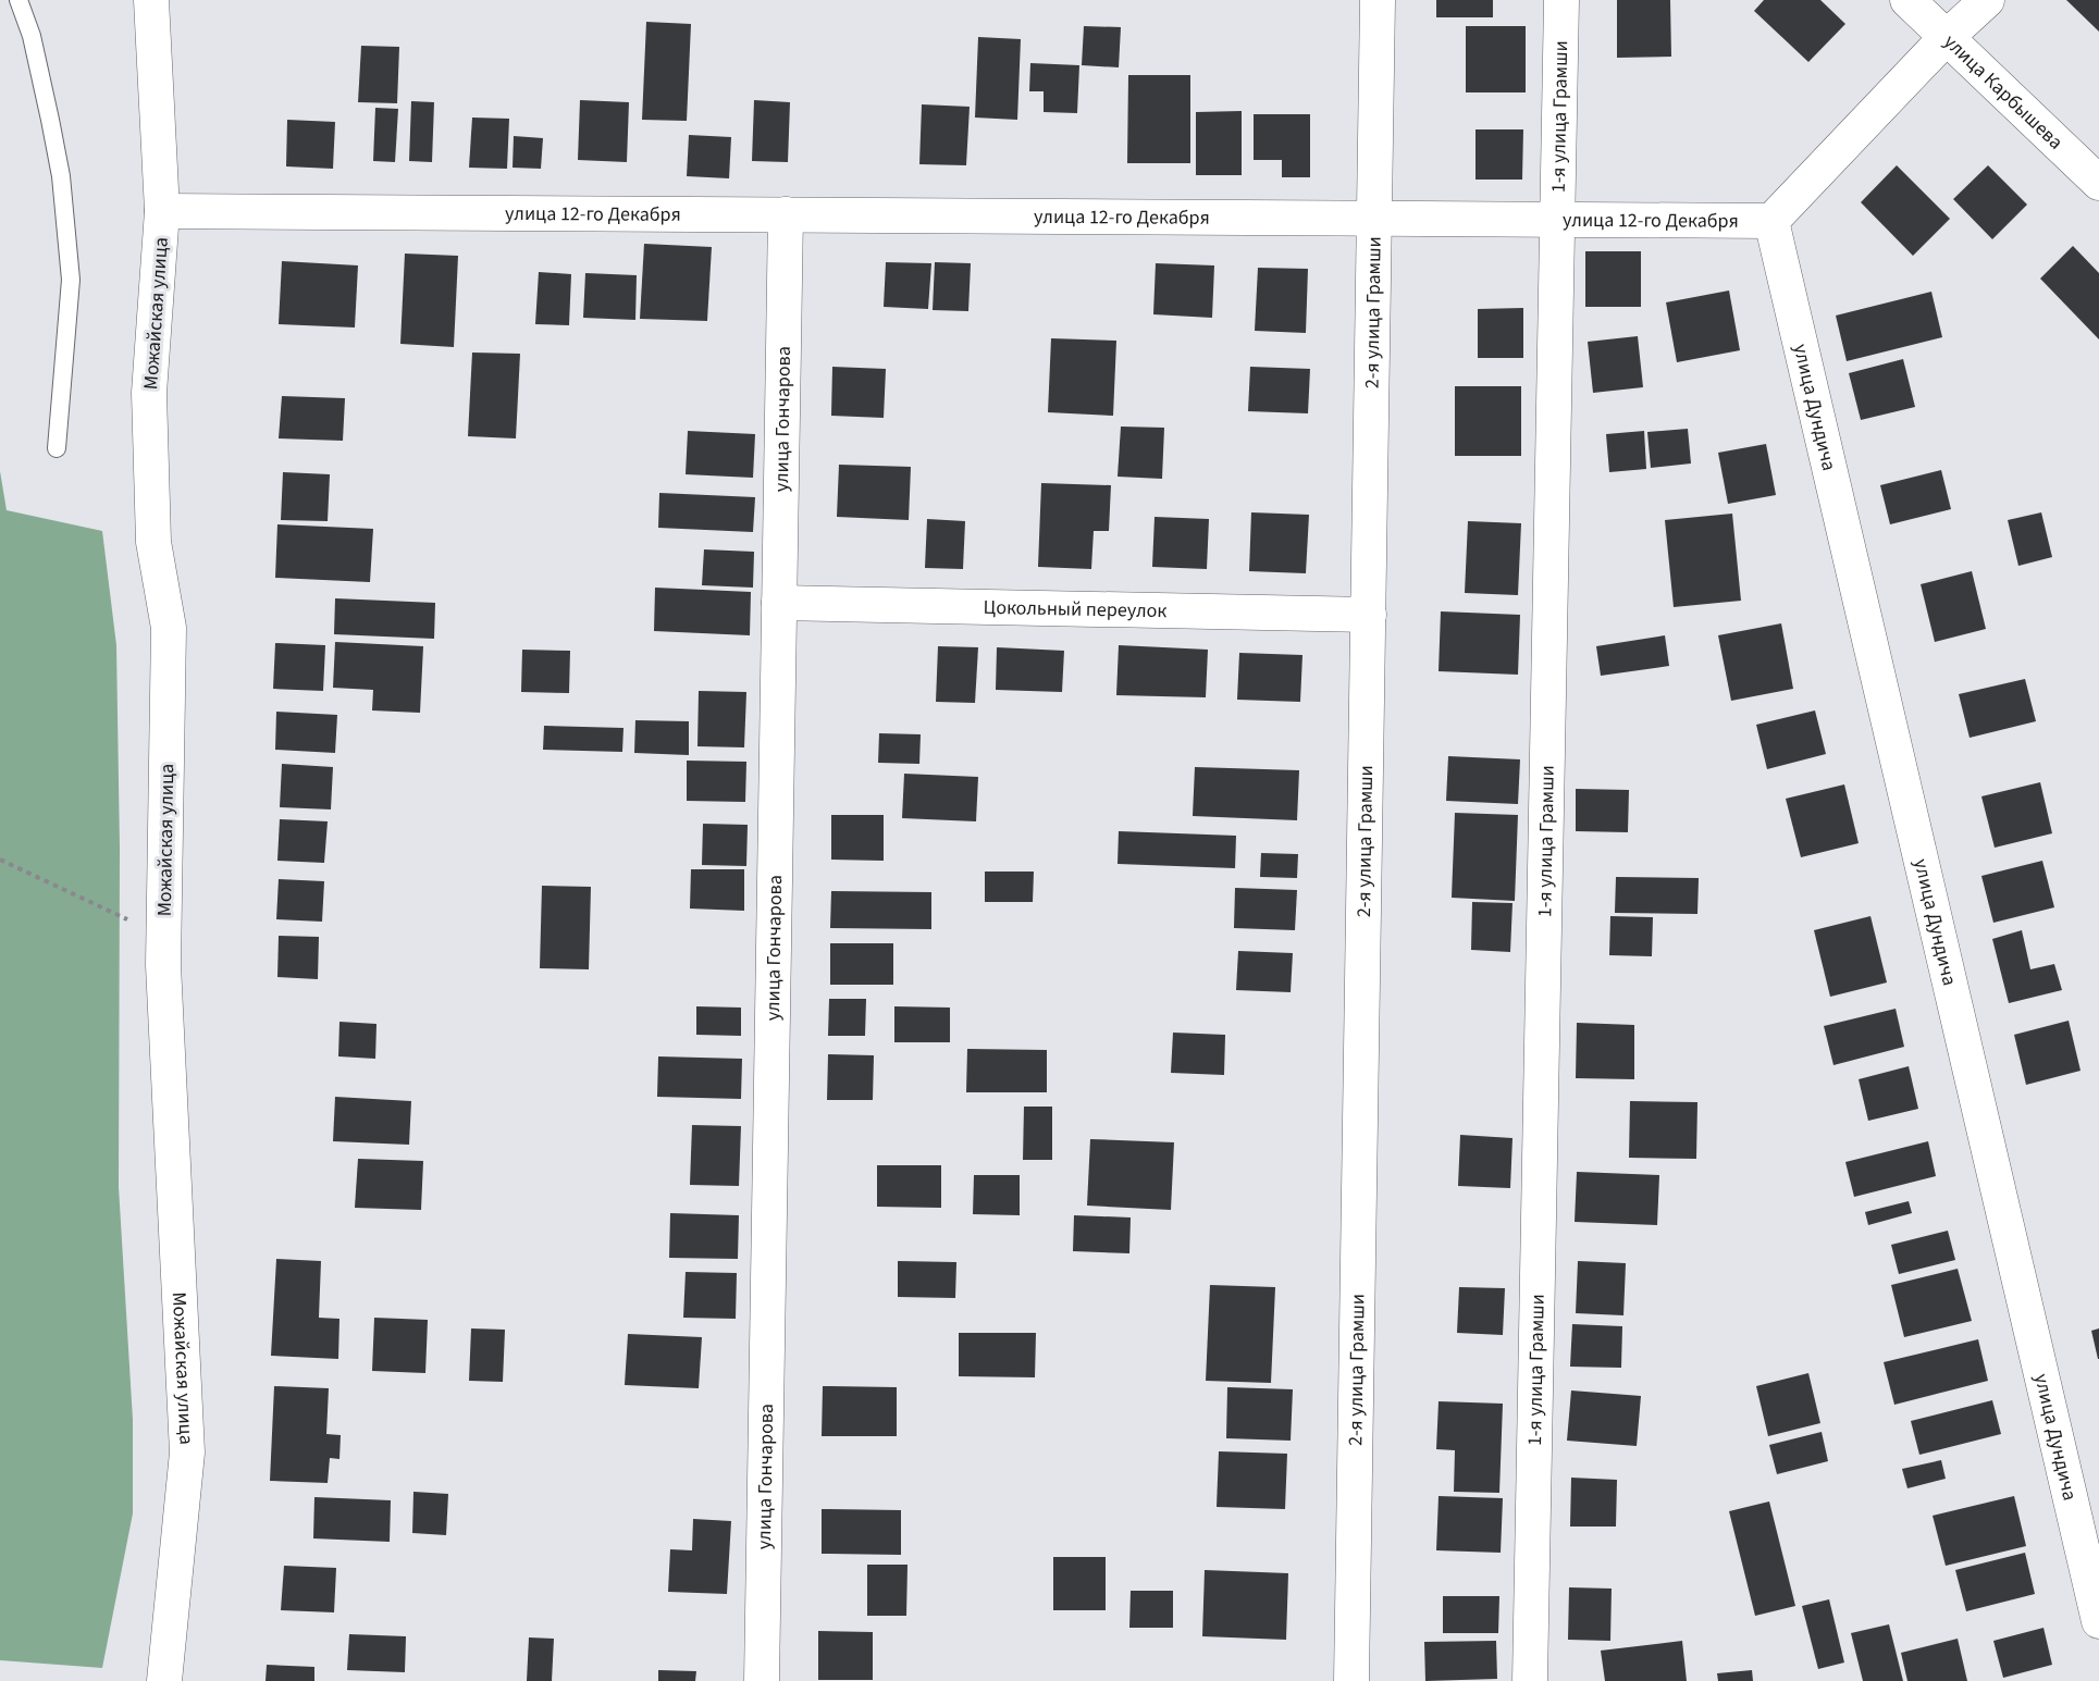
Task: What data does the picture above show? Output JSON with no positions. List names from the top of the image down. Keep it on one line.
{"streets":{"street":["улица Карбышева","1-я улица Грамши","улица 12-го Декабря","2-я улица Грамши","Можайская улица","улица Дундича","улица Гончарова","Цокольный переулок"]},"crossings":[["1-я улица Грамши","улица 12-го Декабря"],["улица 12-го Декабря","2-я улица Грамши"],["улица 12-го Декабря","Можайская улица"],["улица 12-го Декабря","улица Дундича"],["улица 12-го Декабря","улица Гончарова"],["2-я улица Грамши","Цокольный переулок"],["улица Гончарова","Цокольный переулок"]]}
